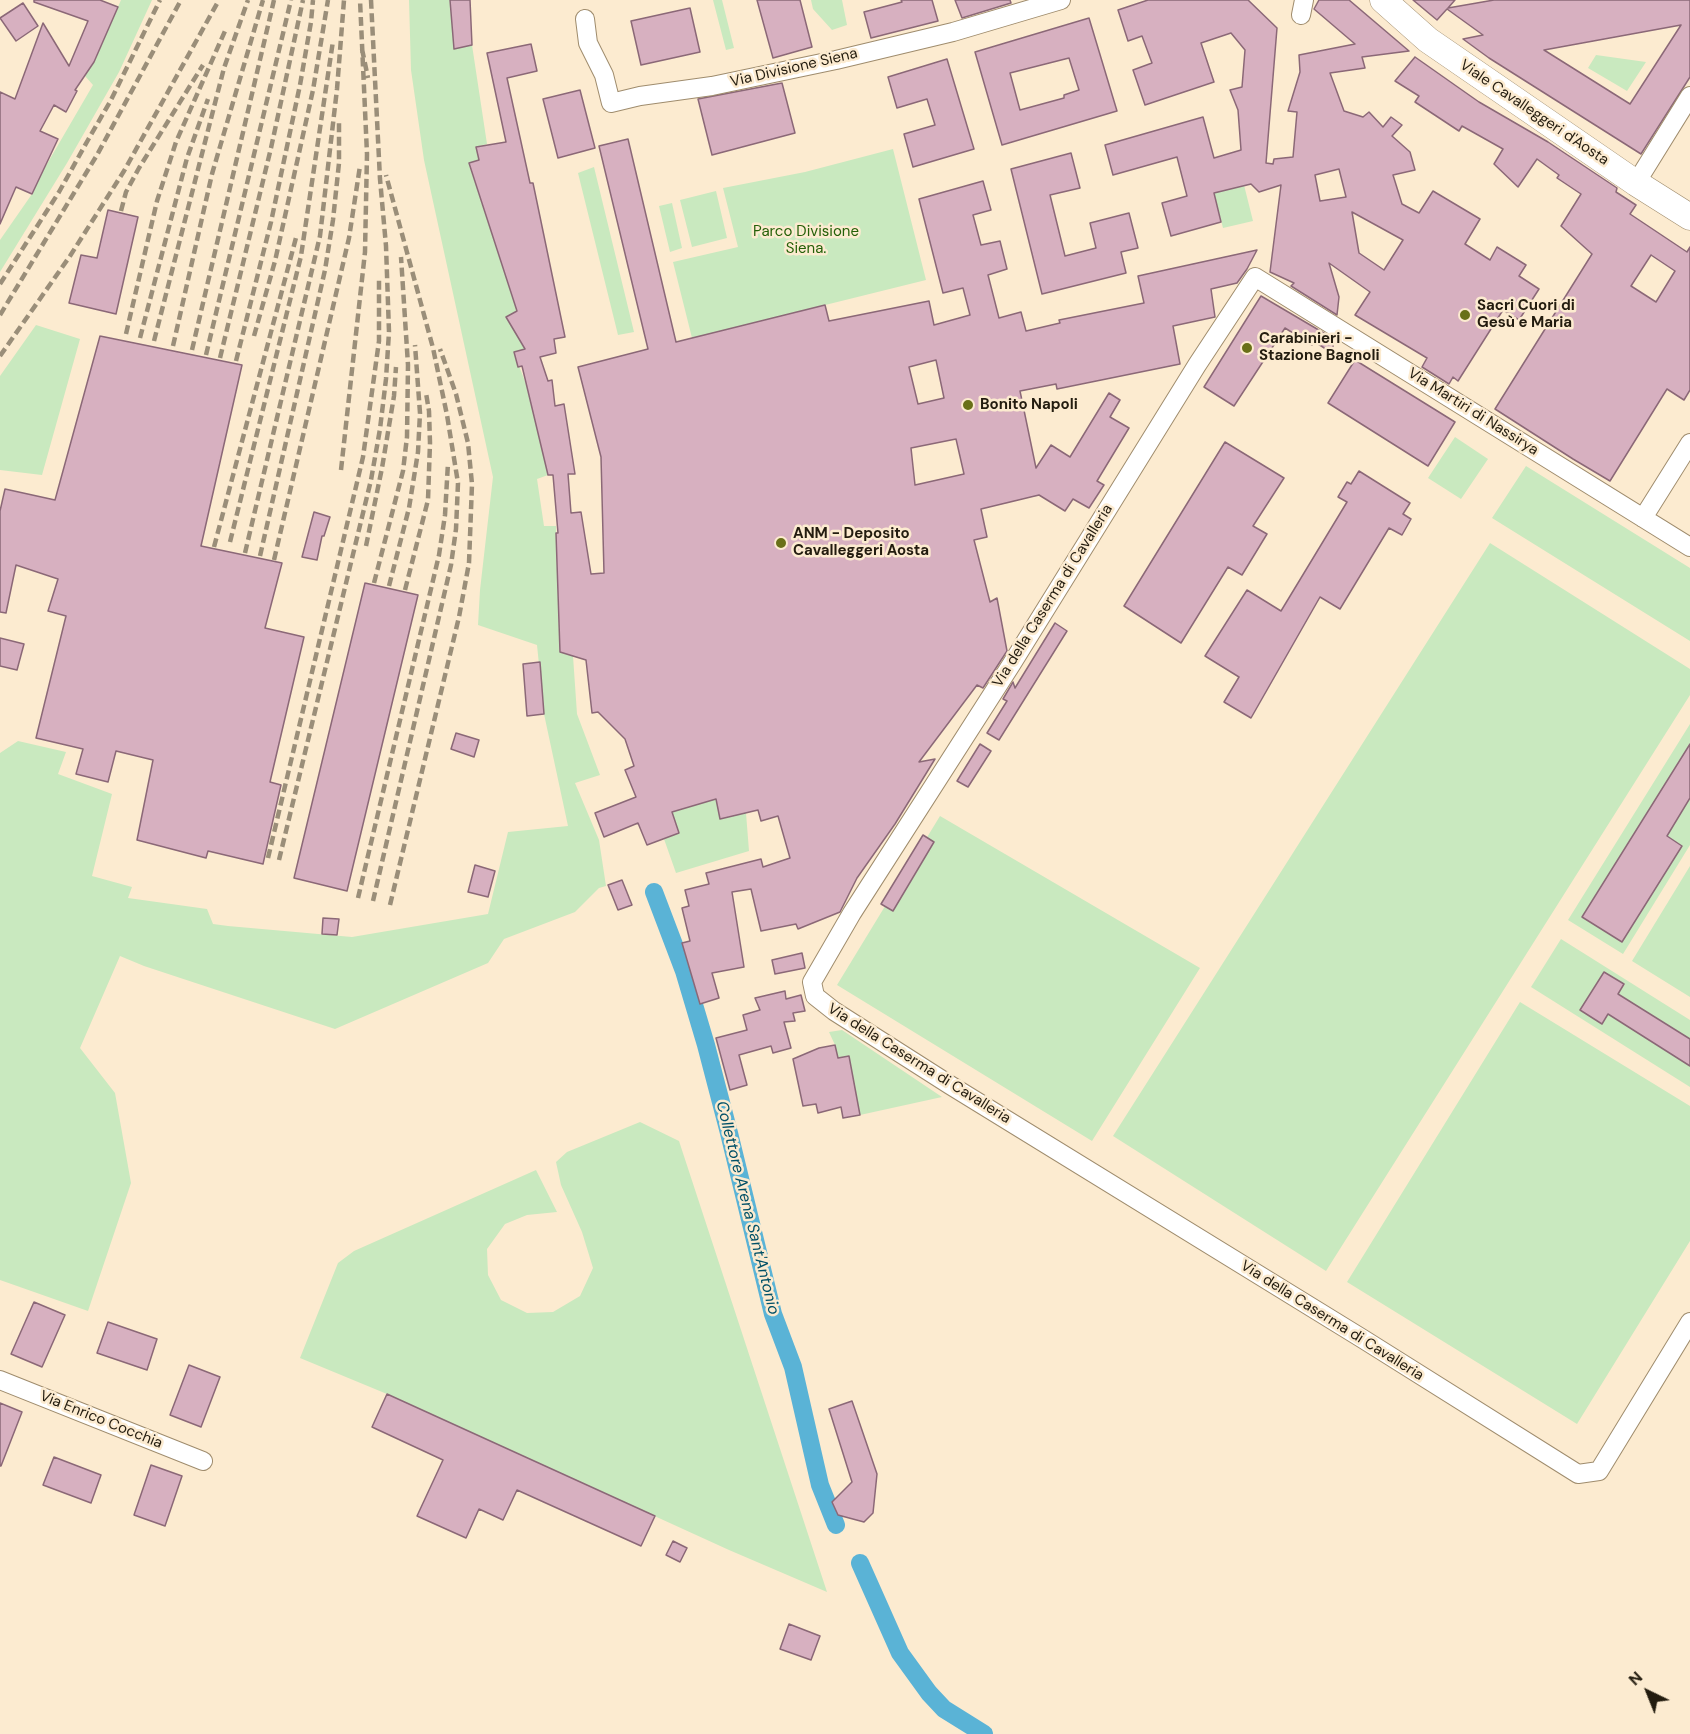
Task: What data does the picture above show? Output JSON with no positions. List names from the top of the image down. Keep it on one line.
{"streets":{"street":["Via Divisione Siena","Viale Cavalleggeri d'Aosta","Via Martiri di Nassirya","Via della Caserma di Cavalleria","Via Enrico Cocchia"]},"crossings":[["Via Martiri di Nassirya","Via della Caserma di Cavalleria"]],"water":["Collettore Arena Sant'Antonio"],"parks":["Parco Divisione Siena."],"places":["Sacri Cuori di Gesù e Maria","Carabinieri - Stazione Bagnoli","Bonito Napoli","ANM - Deposito Cavalleggeri Aosta"],"north":"top left"}
